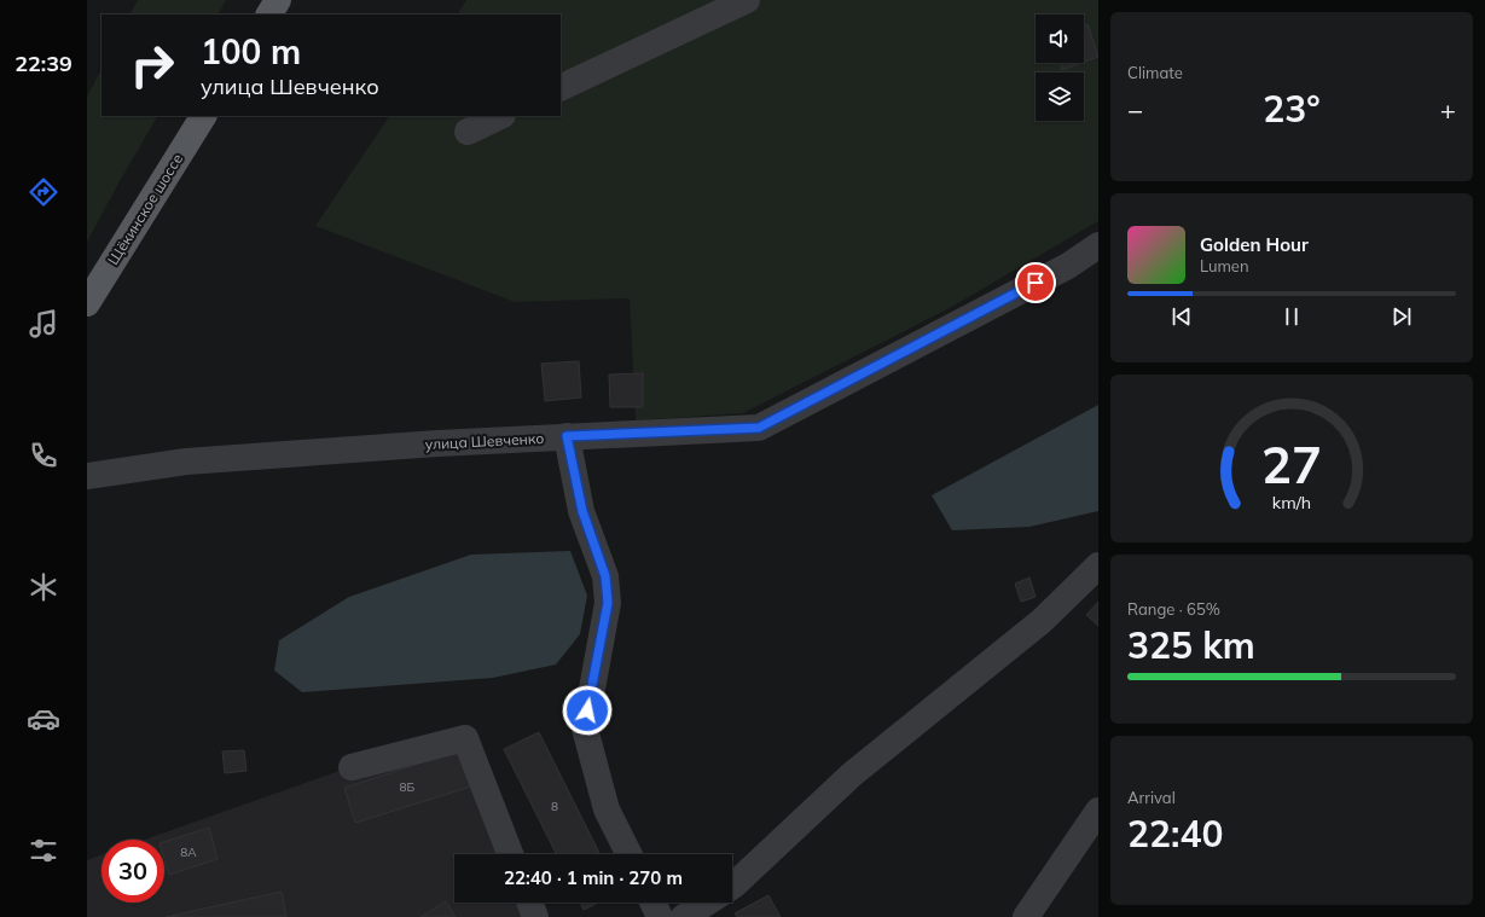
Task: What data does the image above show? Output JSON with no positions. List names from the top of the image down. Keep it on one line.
{"streets":{"main road":["Щёкинское шоссе"],"street":["улица Шевченко"]},"house_numbers":["8Б","8","8А"],"page":{"tabs":"22:39","tile":["Climate",["Range · 65%","325 km"],["Arrival","22:40"]],"turn":["100 m","улица Шевченко"],"heat":["−","23°","+"],"song":["Golden Hour","Lumen"],"limit":"30","trip":"22:40 · 1 min · 270 m","gauge":["27","km/h"]}}
